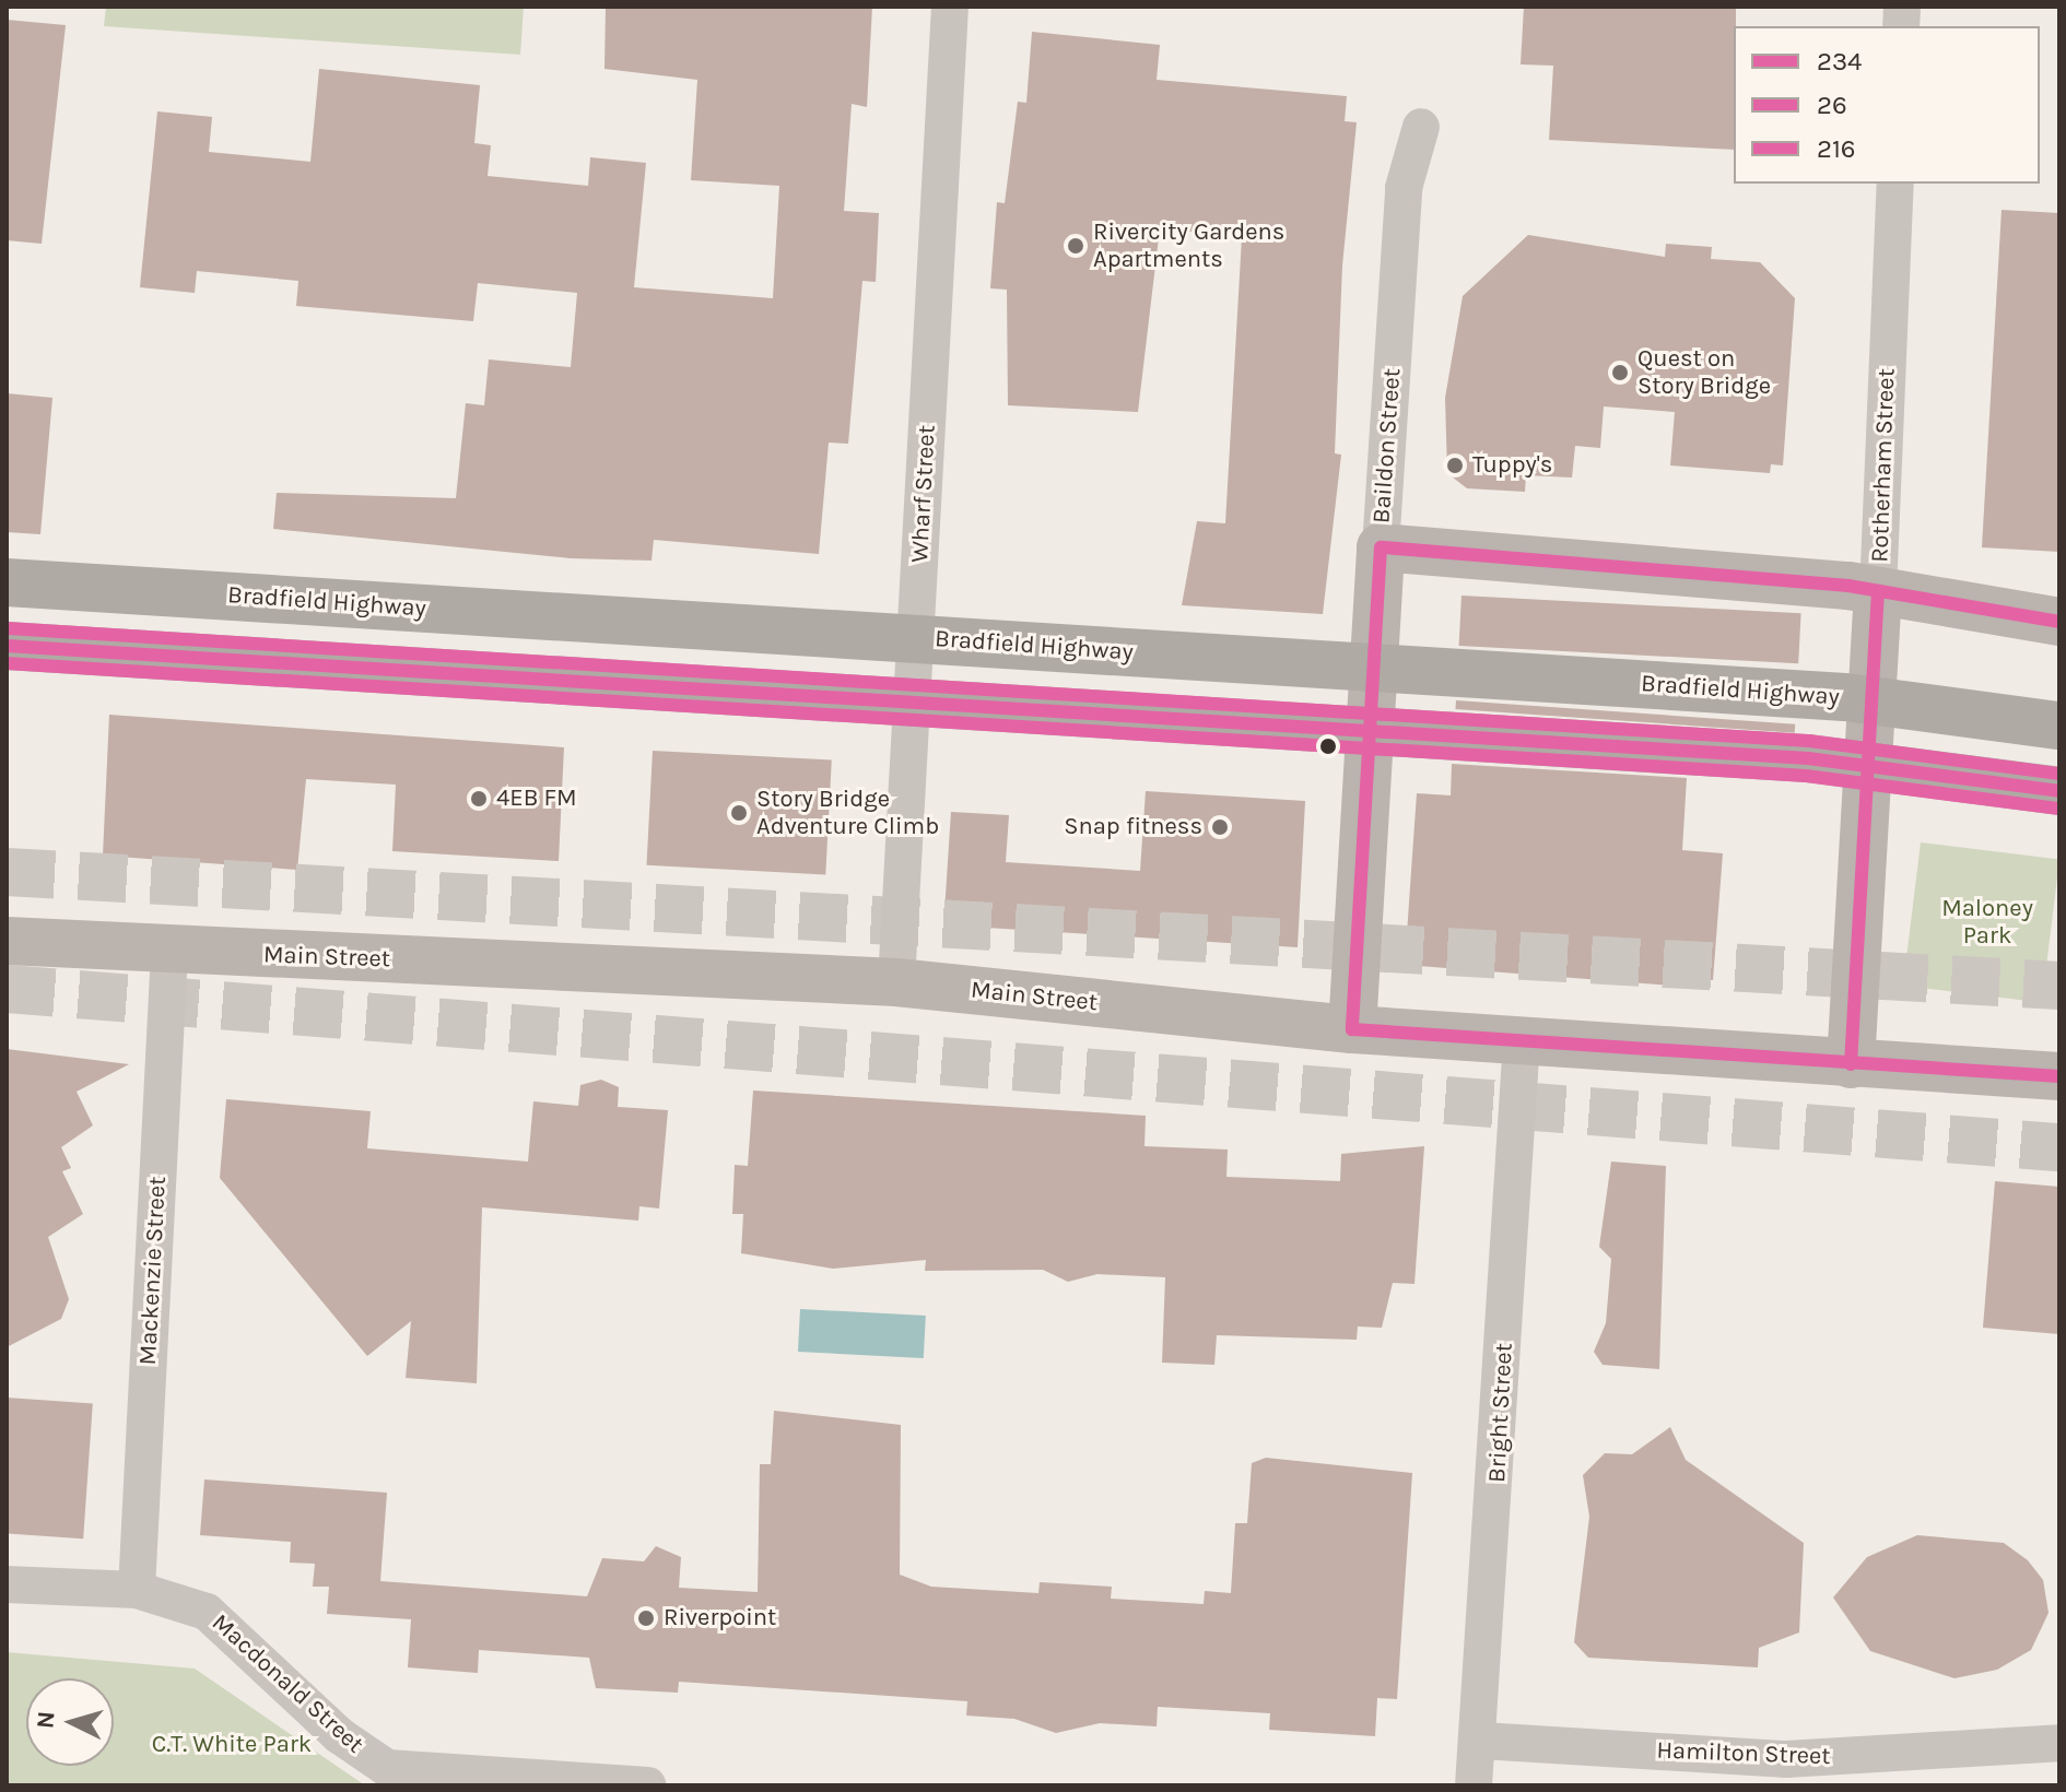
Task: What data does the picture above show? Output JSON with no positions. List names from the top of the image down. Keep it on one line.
{"streets":{"highway":["Bradfield Highway"],"street":["Baildon Street","Rotherham Street","Wharf Street","Main Street","Mackenzie Street","Bright Street","Macdonald Street","Hamilton Street"]},"crossings":[["Baildon Street","Main Street"],["Rotherham Street","Main Street"],["Wharf Street","Main Street"],["Main Street","Mackenzie Street"],["Main Street","Bright Street"],["Mackenzie Street","Macdonald Street"],["Bright Street","Hamilton Street"]],"parks":["Maloney Park","C.T. White Park"],"places":["Rivercity Gardens Apartments","Quest on Story Bridge","Tuppy's","4EB FM","Story Bridge Adventure Climb","Snap fitness","Riverpoint"],"lines":["transit line 234","transit line 216","transit line 26"],"legend":["234","26","216"],"north":"left"}
